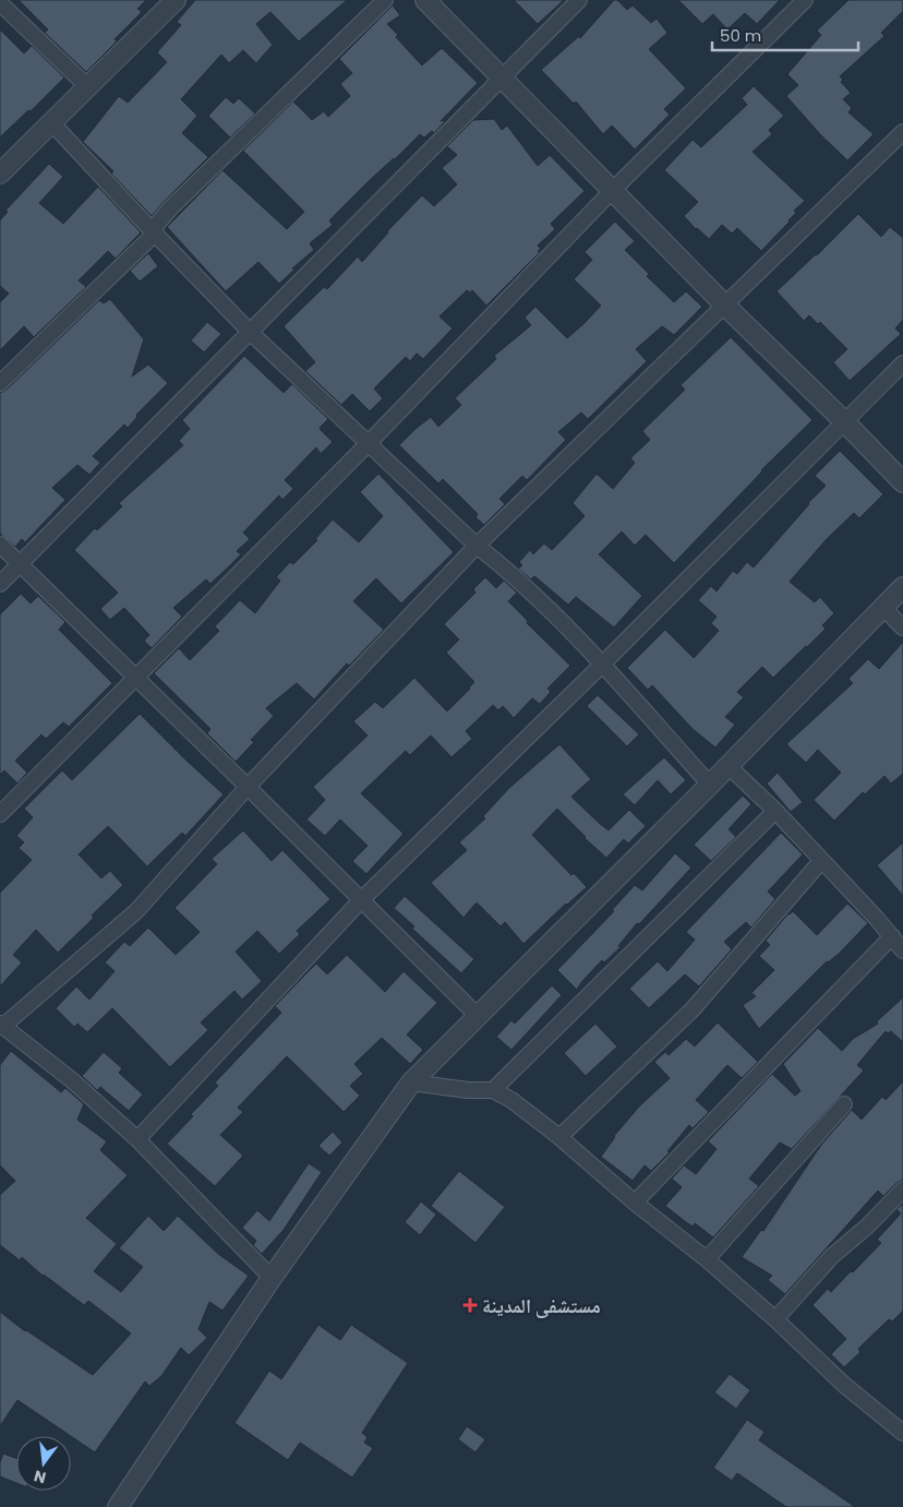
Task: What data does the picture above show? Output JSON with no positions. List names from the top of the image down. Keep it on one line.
{"places":{"health":["مستشفى المدينة"]},"scale_bar":"50 m","north":"bottom"}
